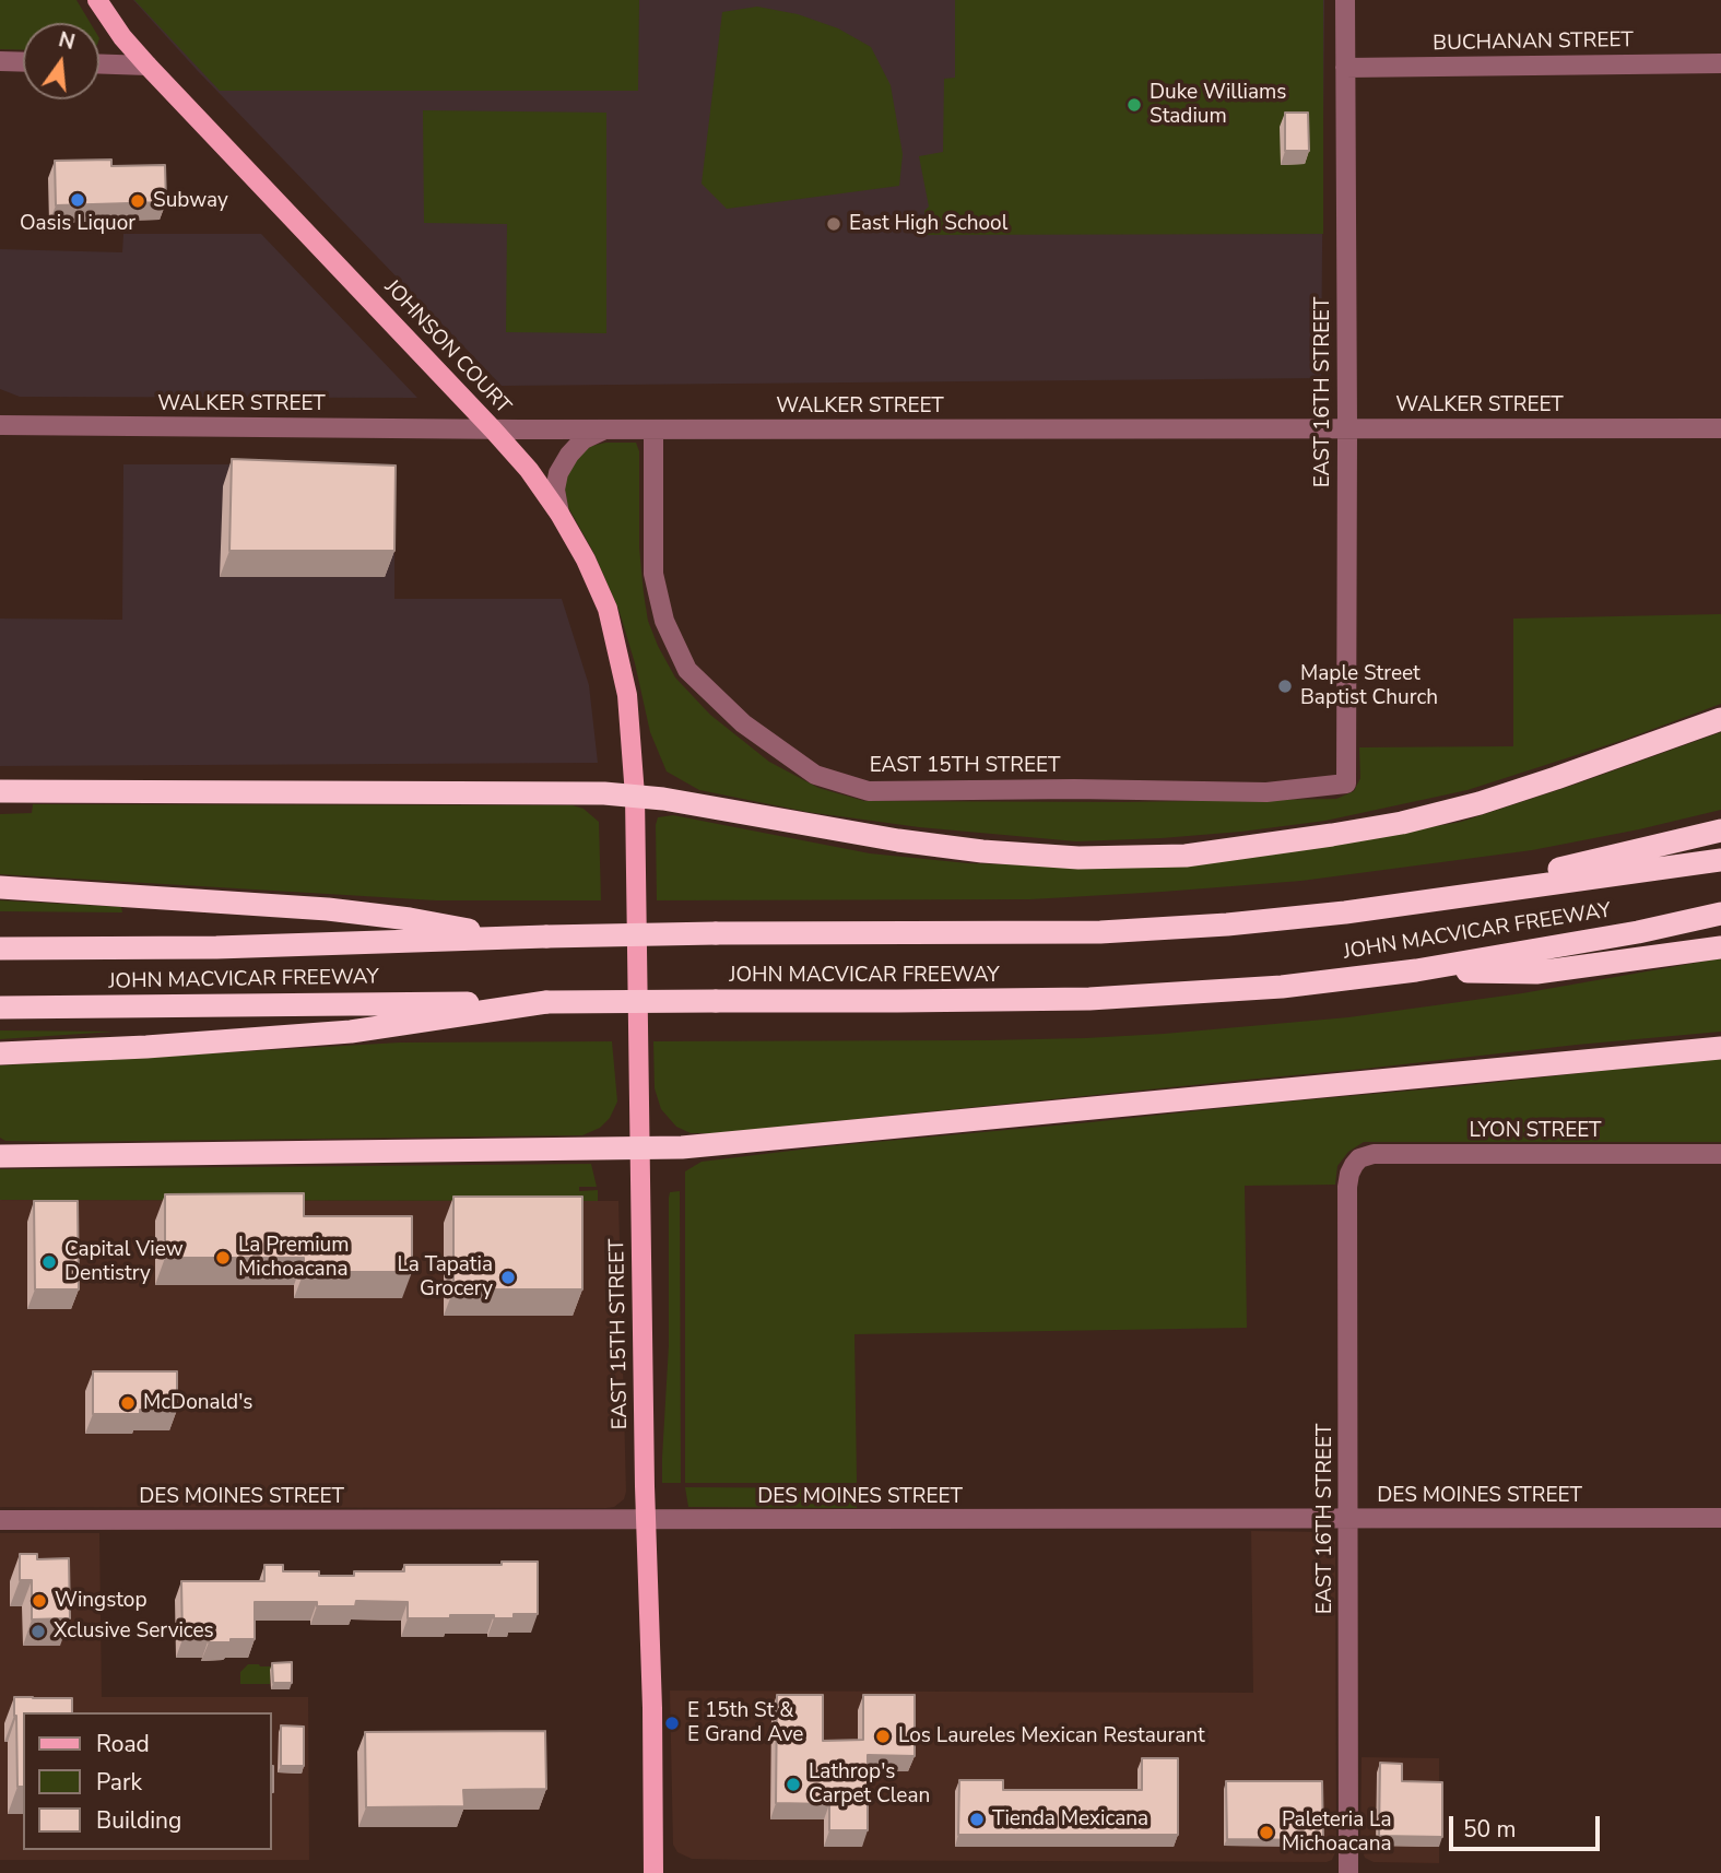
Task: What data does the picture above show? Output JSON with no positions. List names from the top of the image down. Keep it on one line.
{"streets":{"highway":["JOHN MACVICAR FREEWAY"],"main road":["JOHNSON COURT","EAST 15TH STREET"],"street":["BUCHANAN STREET","EAST 16TH STREET","WALKER STREET","LYON STREET","DES MOINES STREET"]},"crossings":[["BUCHANAN STREET","EAST 16TH STREET"],["JOHNSON COURT","WALKER STREET"],["JOHNSON COURT","EAST 15TH STREET"],["EAST 16TH STREET","WALKER STREET"],["EAST 16TH STREET","EAST 15TH STREET"],["EAST 16TH STREET","LYON STREET"],["EAST 16TH STREET","DES MOINES STREET"],["WALKER STREET","EAST 15TH STREET"],["EAST 15TH STREET","DES MOINES STREET"]],"places":["Duke Williams Stadium","Oasis Liquor","Subway","East High School","Maple Street Baptist Church","La Premium Michoacana","Capital View Dentistry","La Tapatia Grocery","McDonald's","Wingstop","Xclusive Services","E 15th St & E Grand Ave","Los Laureles Mexican Restaurant","Lathrop's Carpet Clean","Tienda Mexicana","Paleteria La Michoacana"],"legend":["Road","Park","Building"],"scale_bar":"50 m","north":"top"}
